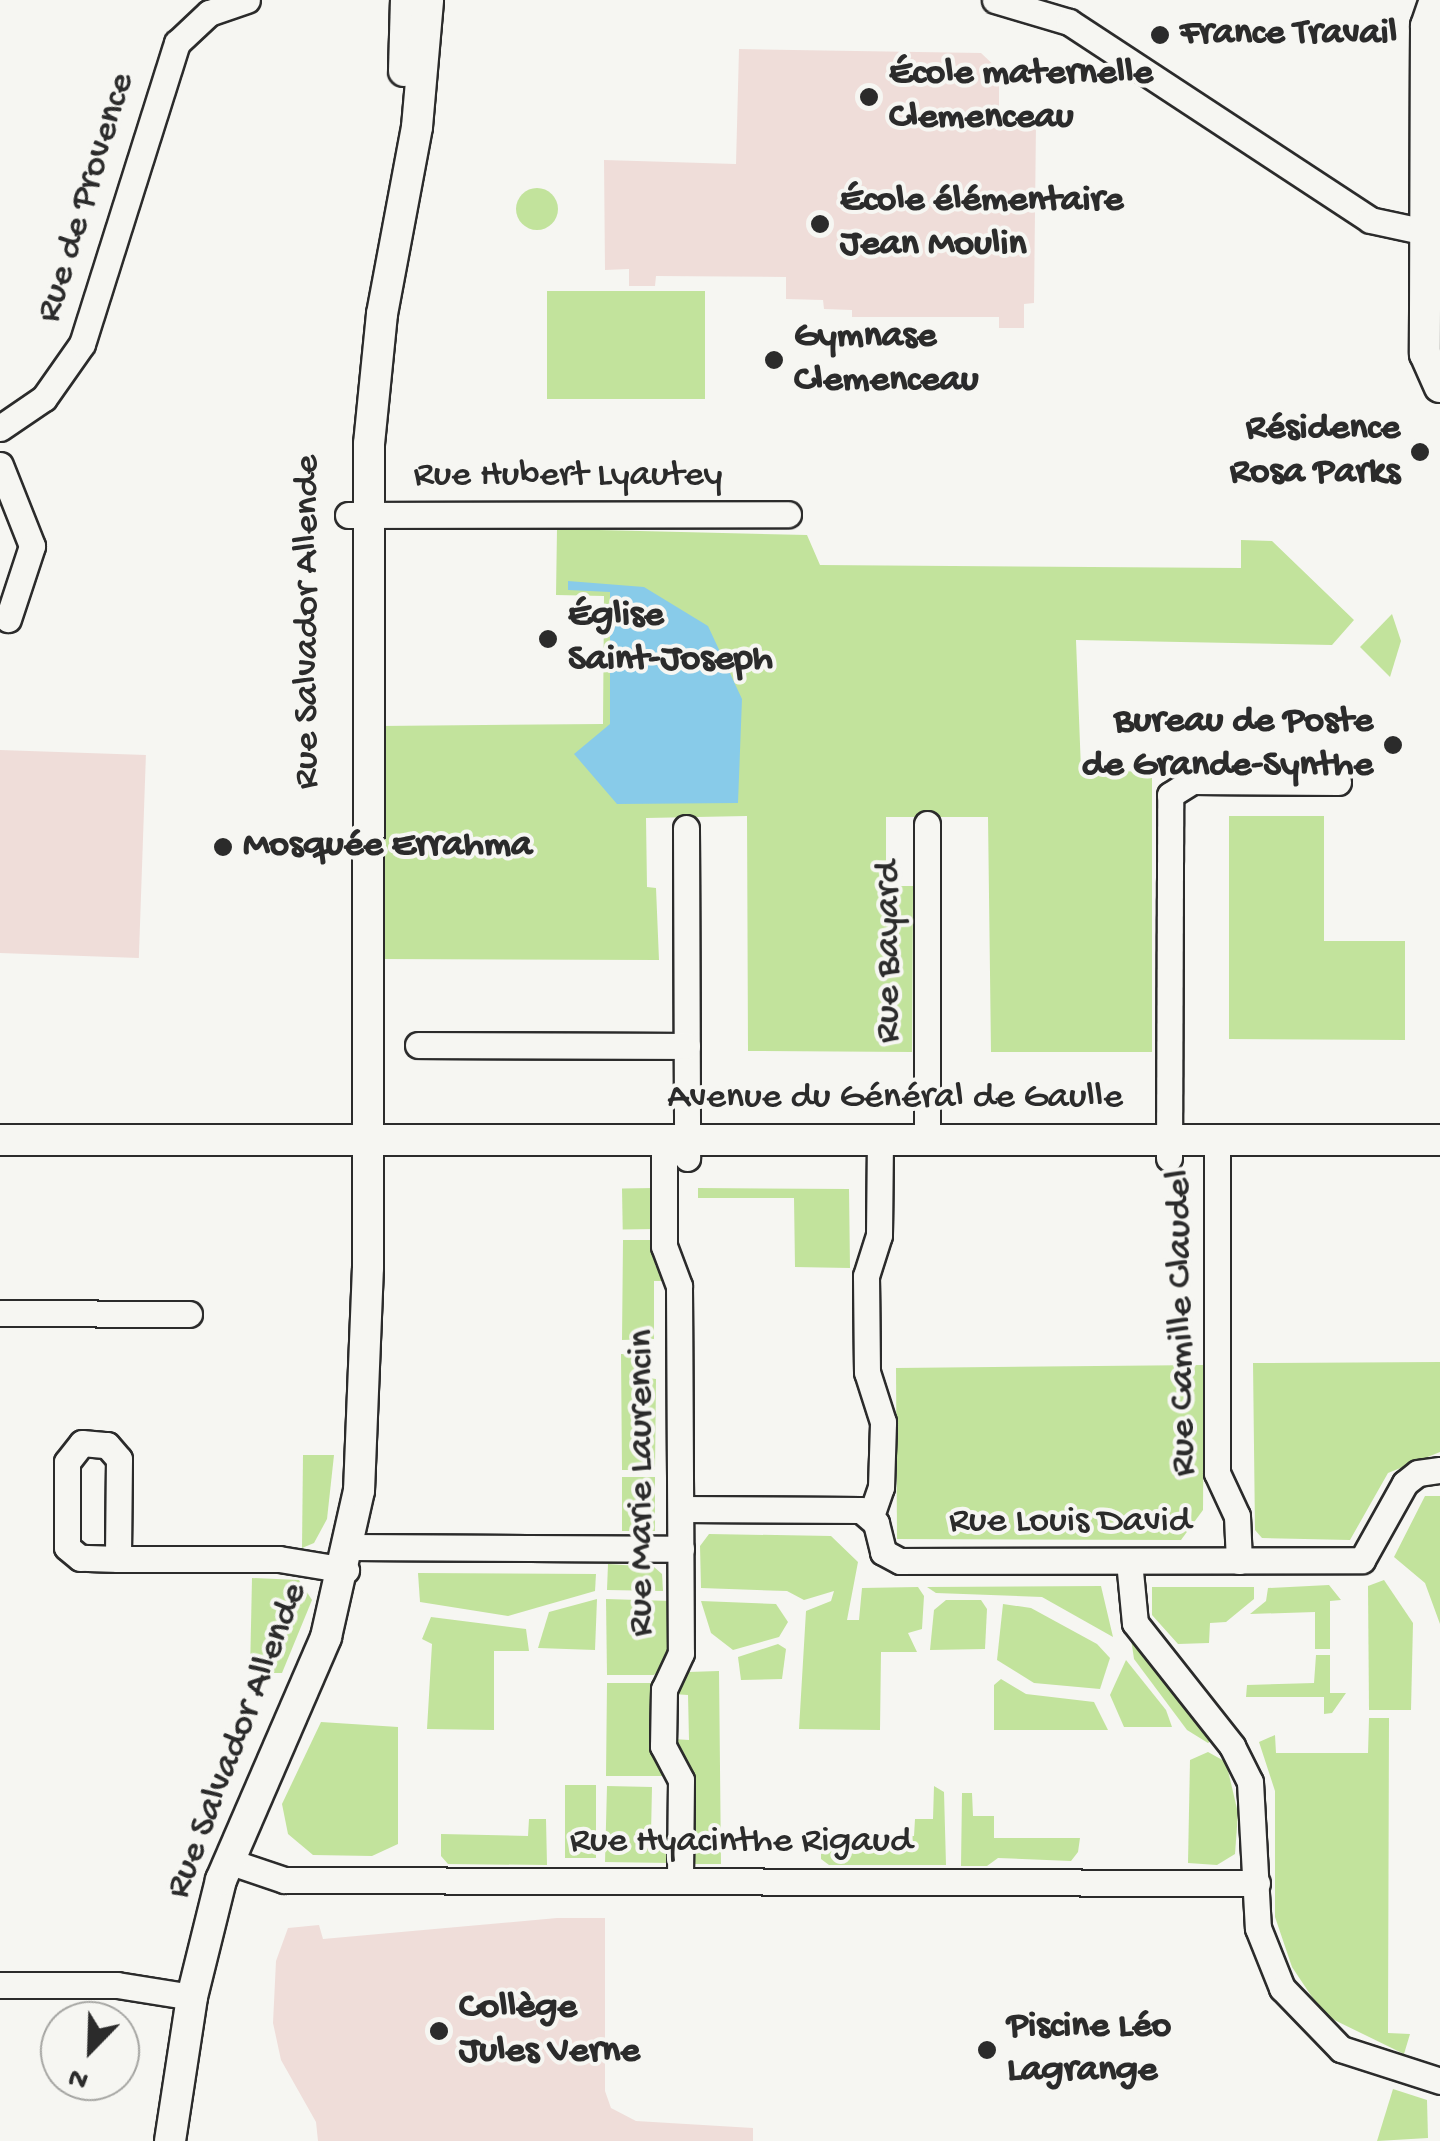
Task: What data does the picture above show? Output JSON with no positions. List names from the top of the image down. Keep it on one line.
{"streets":{"street":["Rue de Provence","Rue Hubert Lyautey","Rue Salvador Allende","Rue Bayard","Avenue du Général de Gaulle","Rue Camille Claudel","Rue Marie Laurencin","Rue Louis David","Rue Hyacinthe Rigaud"]},"crossings":[["Rue Hubert Lyautey","Rue Salvador Allende"],["Rue Salvador Allende","Avenue du Général de Gaulle"],["Rue Salvador Allende","Rue Hyacinthe Rigaud"],["Rue Bayard","Avenue du Général de Gaulle"],["Avenue du Général de Gaulle","Rue Camille Claudel"],["Avenue du Général de Gaulle","Rue Marie Laurencin"],["Rue Camille Claudel","Rue Louis David"],["Rue Marie Laurencin","Rue Hyacinthe Rigaud"]],"places":["France Travail","École maternelle Clemenceau","École élémentaire Jean Moulin","Gymnase Clemenceau","Résidence Rosa Parks","Église Saint-Joseph","Bureau de Poste de Grande-Synthe","Mosquée Errahma","Collège Jules Verne","Piscine Léo Lagrange"],"north":"bottom left"}
